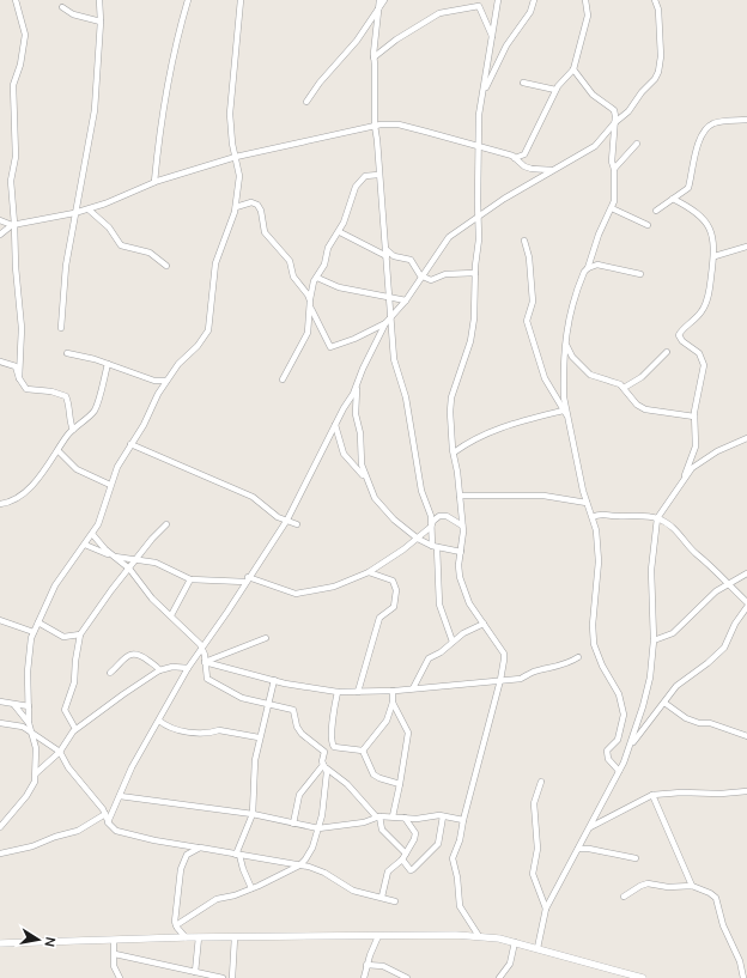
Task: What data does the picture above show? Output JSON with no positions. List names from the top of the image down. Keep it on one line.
{"north":"right"}
